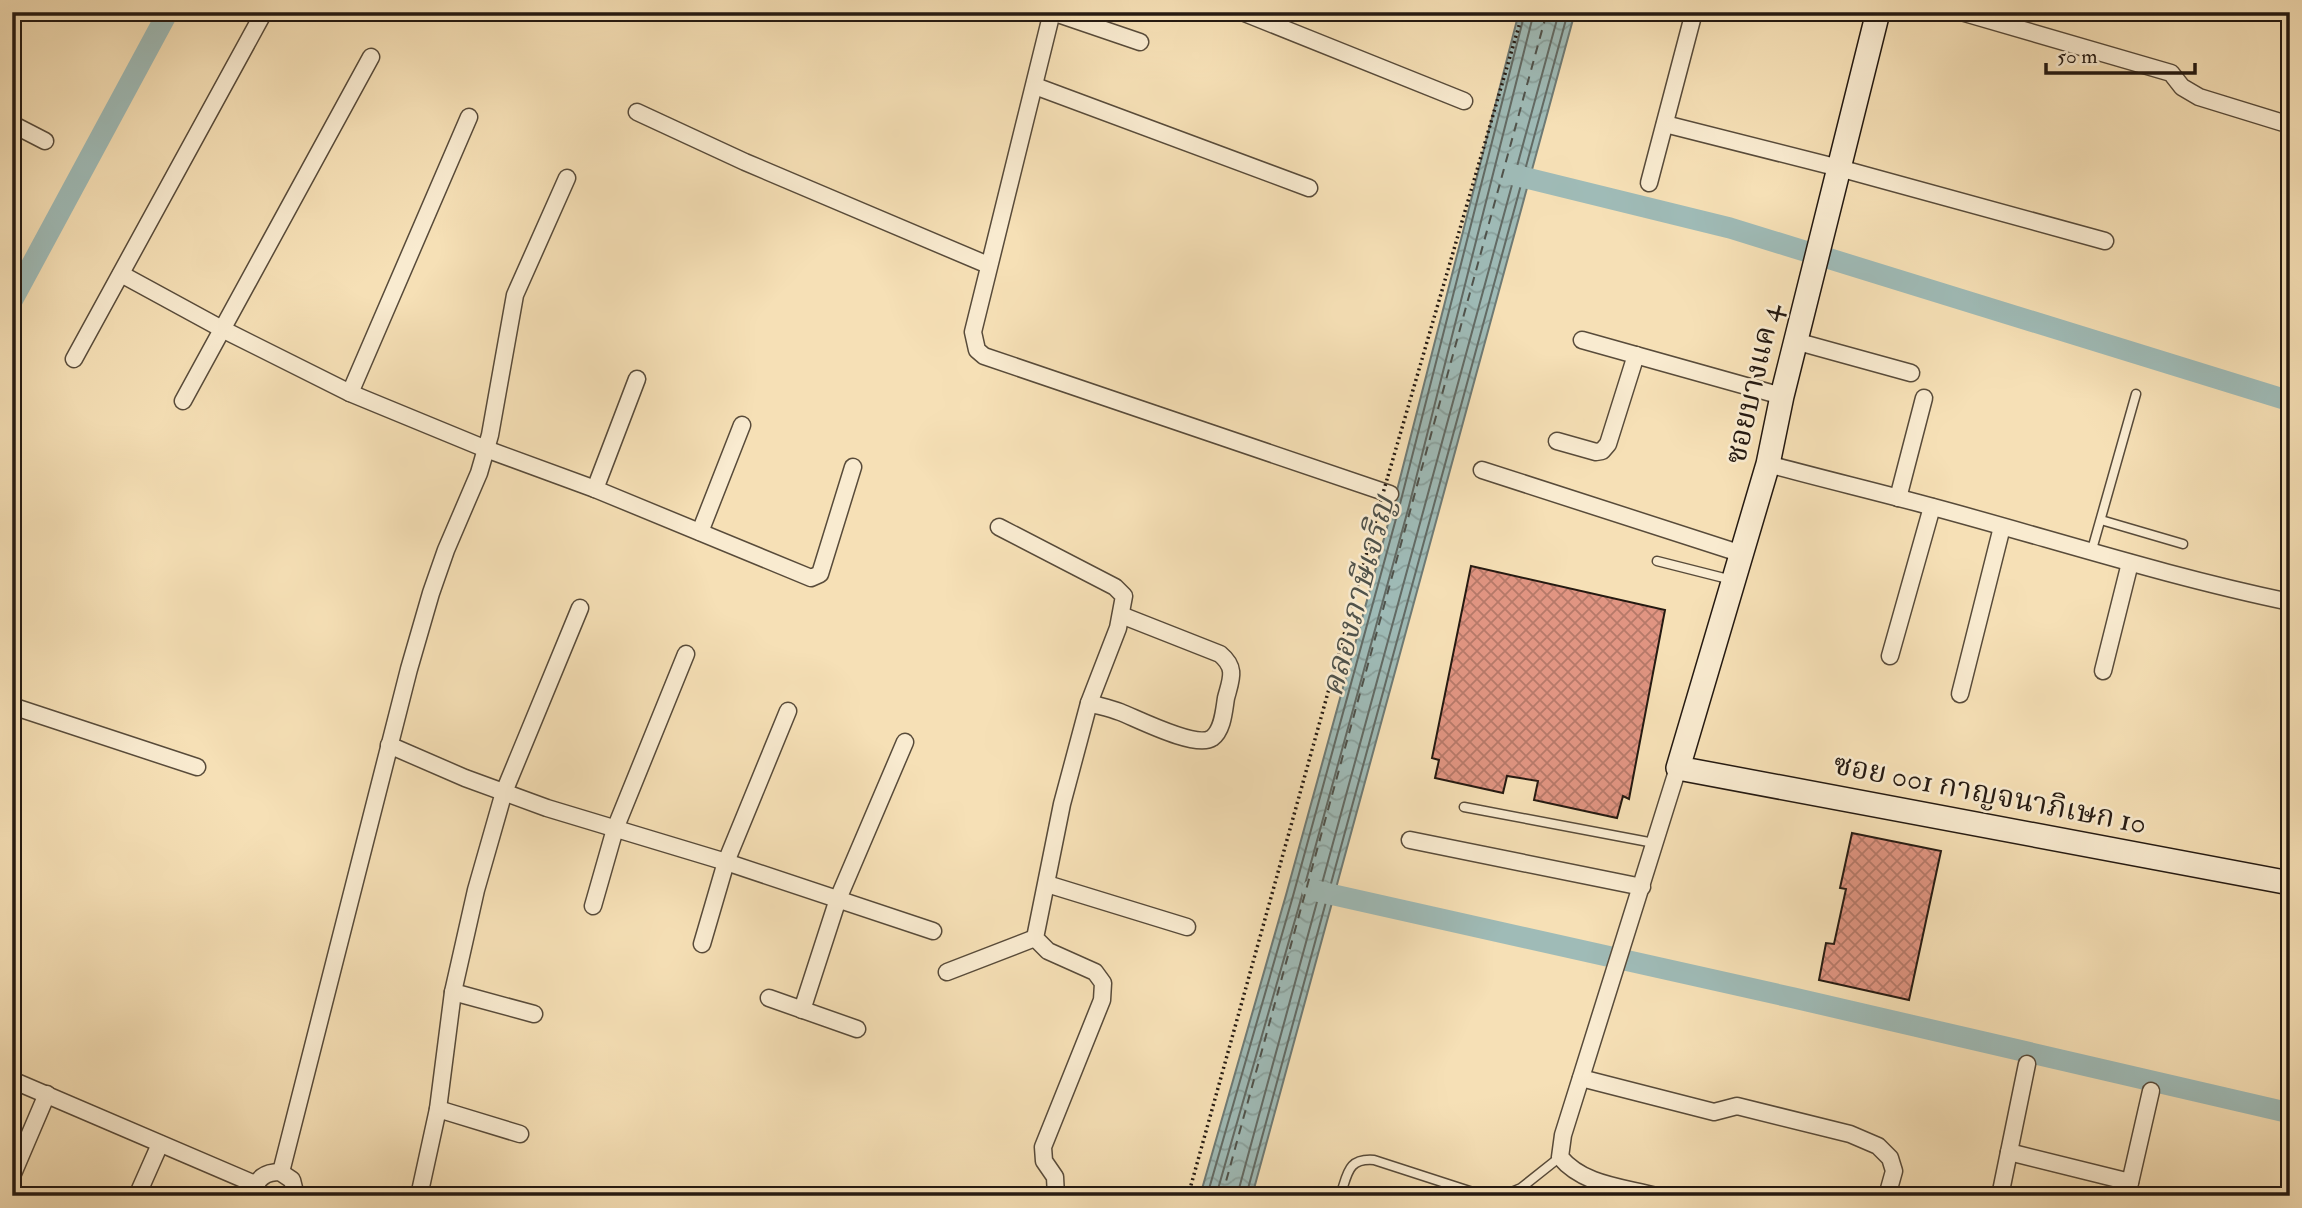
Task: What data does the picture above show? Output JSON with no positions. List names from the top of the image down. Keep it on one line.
{"streets":{"street":["ซอยบางแค 4","ซอย 001 กาญจนาภิเษก 10"]},"crossings":[["ซอยบางแค 4","ซอย 001 กาญจนาภิเษก 10"]],"water":["คลองภาษีเจริญ"],"scale_bar":"50 m"}
